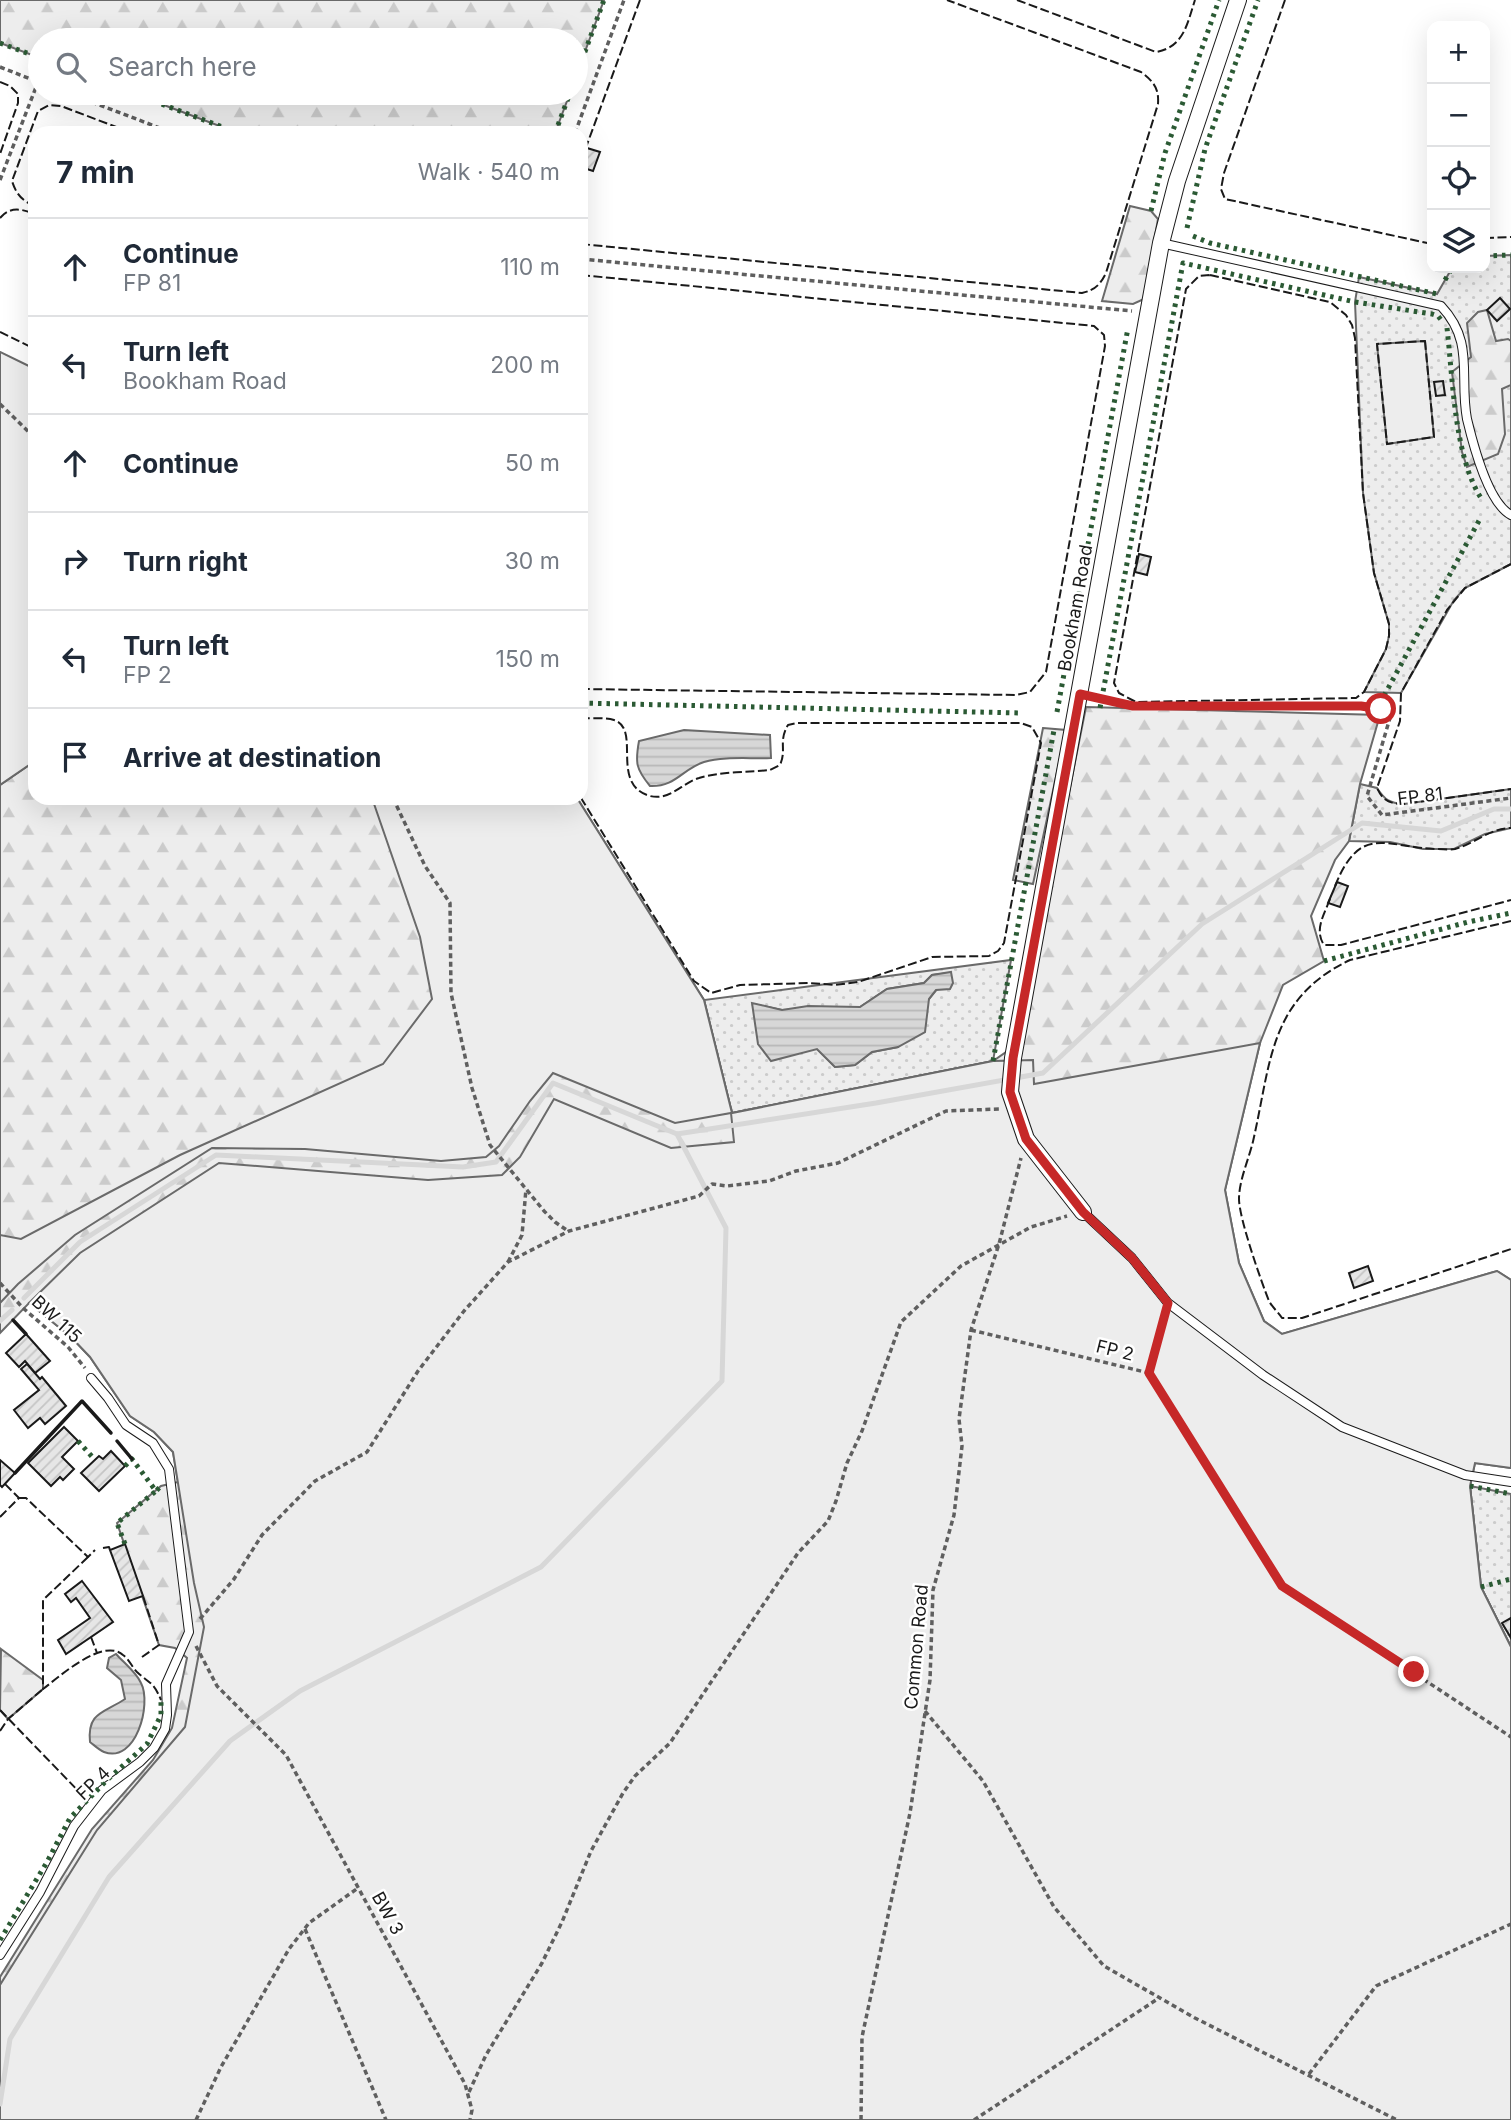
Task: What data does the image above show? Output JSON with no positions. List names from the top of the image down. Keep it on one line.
{"streets":{"street":["Bookham Road"],"lane":["FP 4"],"path":["FP 81","BW 115","FP 2","Common Road","BW 3"]},"crossings":[["Bookham Road","FP 81"],["Bookham Road","Common Road"],["FP 2","Common Road"],["FP 4","BW 3"]],"page":{"map_buttons":["+","−"],"search":"Search here","heading":["7 min","Walk · 540 m"],"list":[["Continue","FP 81","110 m"],["Turn left","Bookham Road","200 m"],["Continue","50 m"],["Turn right","30 m"],["Turn left","FP 2","150 m"],"Arrive at destination"]}}
